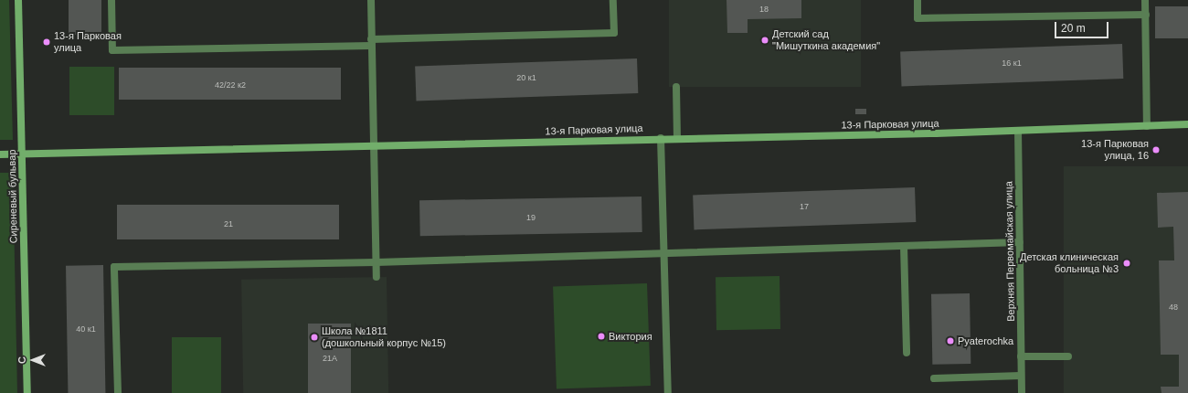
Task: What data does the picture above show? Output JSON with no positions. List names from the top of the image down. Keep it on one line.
{"streets":{"street":["13-я Парковая улица","Сиреневый бульвар","Верхняя Первомайская улица"]},"crossings":[["13-я Парковая улица","Сиреневый бульвар"],["13-я Парковая улица","Верхняя Первомайская улица"]],"places":["Детский сад \"Мишуткина академия\"","13-я Парковая улица","13-я Парковая улица, 16","Детская клиническая больница №3","Виктория","Школа №1811 (дошкольный корпус №15)","Pyaterochka"],"house_numbers":["18","16 к1","20 к1","42/22 к2","17","19","21","48","40 к1","21А"],"scale_bar":"20 m","north":"left"}
